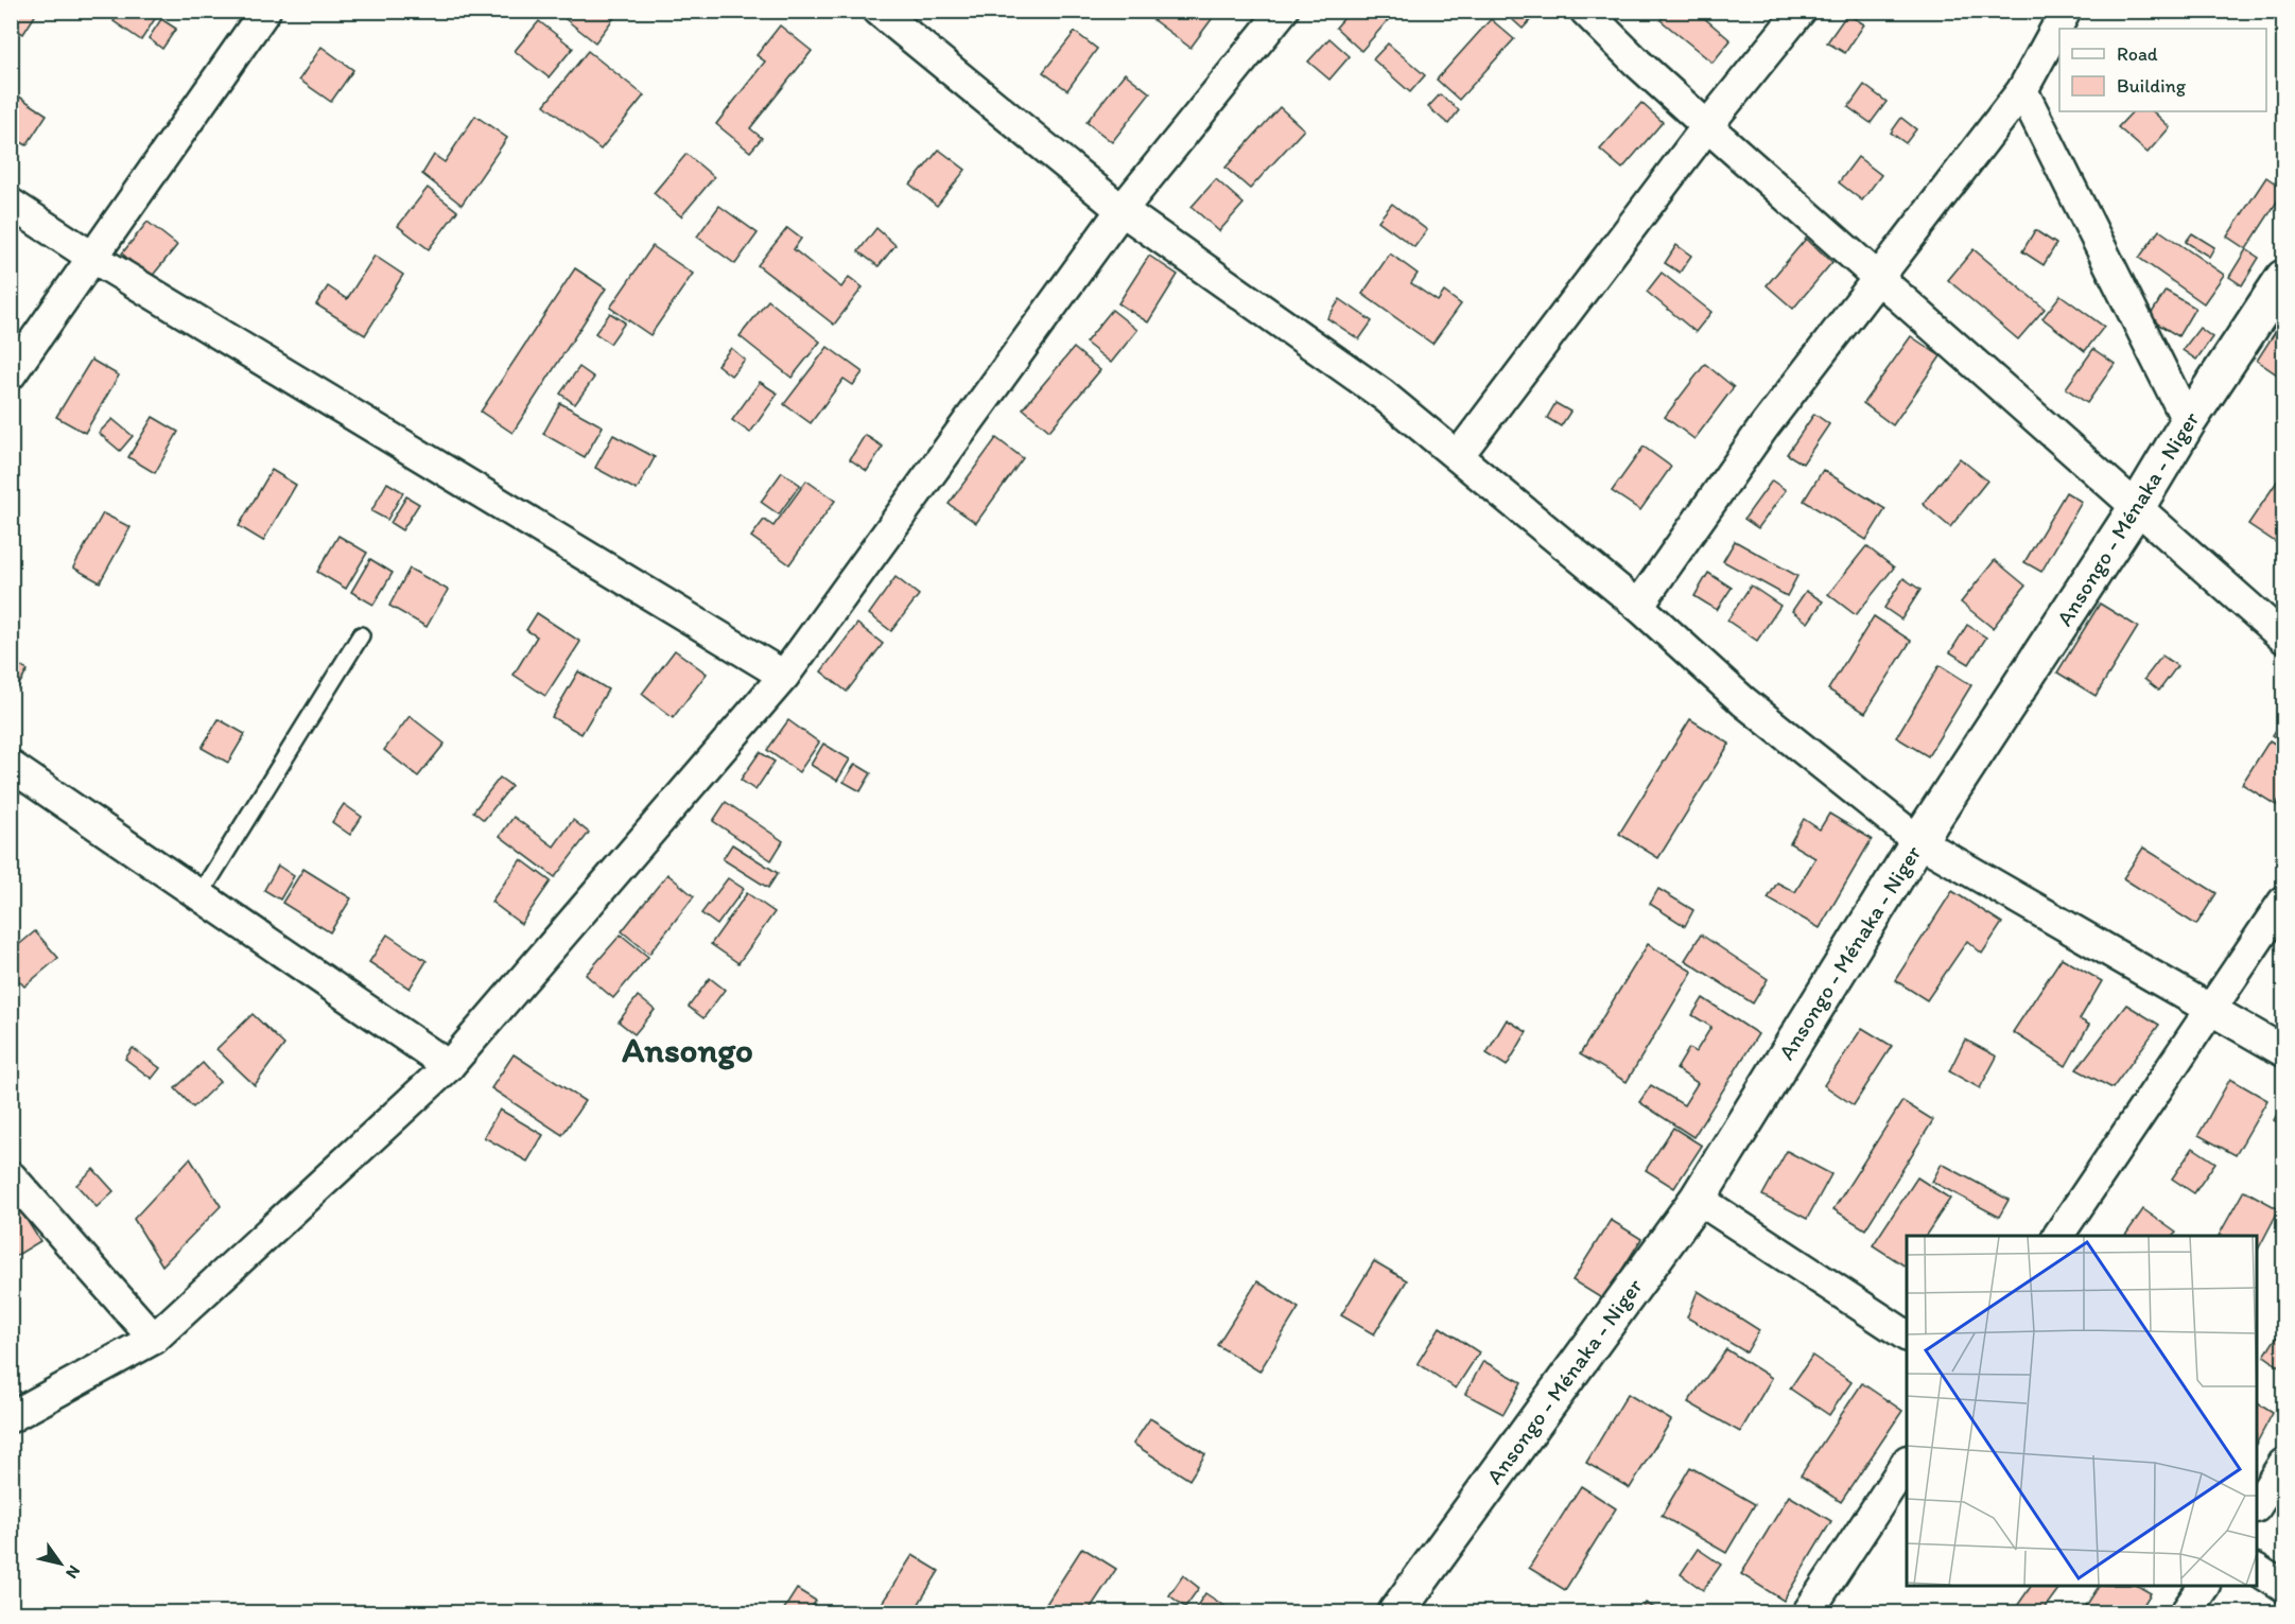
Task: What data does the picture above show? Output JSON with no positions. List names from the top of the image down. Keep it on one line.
{"streets":{"main road":["Ansongo - Ménaka - Niger"]},"districts":["Ansongo"],"legend":["Road","Building"],"north":"bottom right"}
